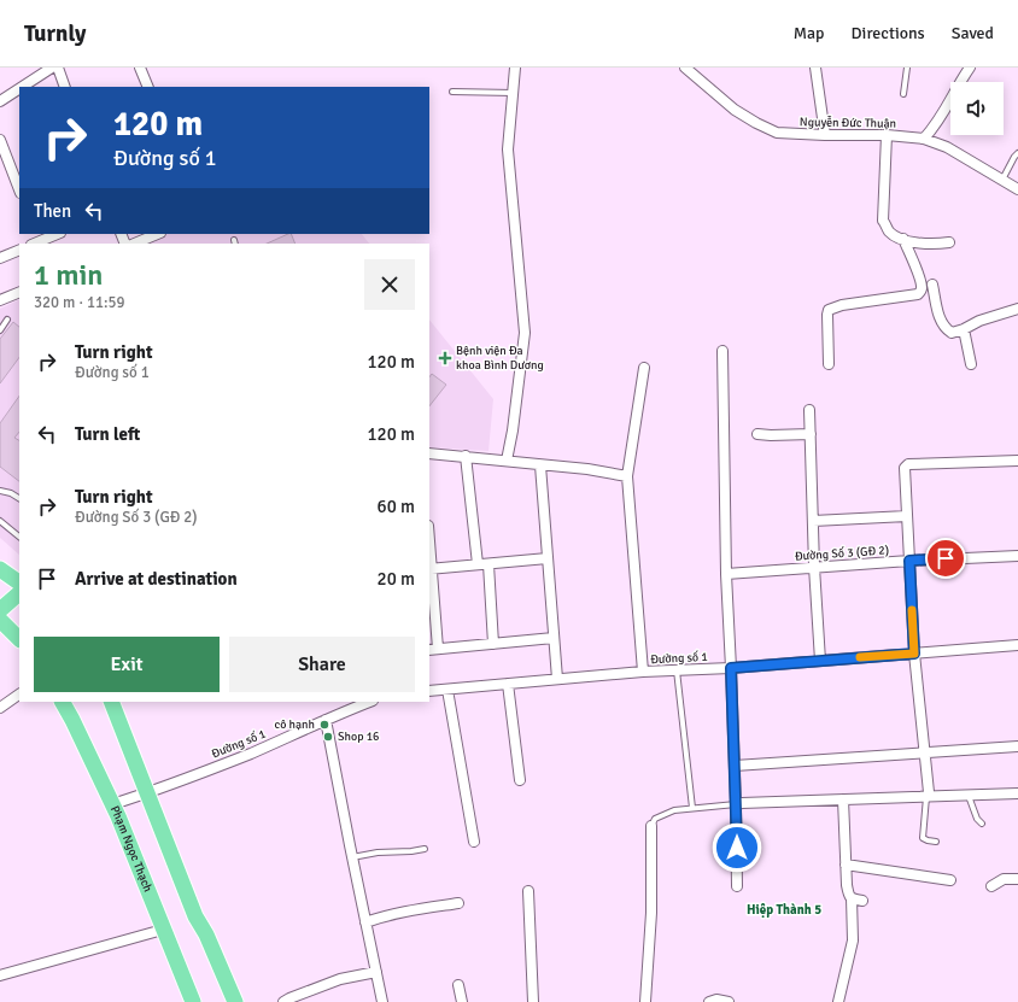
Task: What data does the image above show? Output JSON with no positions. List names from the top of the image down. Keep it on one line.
{"streets":{"main road":["Phạm Ngọc Thạch"],"street":["Nguyễn Đức Thuận","Đường Số 3 (GĐ 2)","Đường số 1"]},"crossings":[["Đường số 1","Phạm Ngọc Thạch"]],"districts":["Hiệp Thành 5"],"places":{"health":["Bệnh viện Đa khoa Bình Dương"],"other":["cô hạnh","Shop 16"]},"page":{"header":"Turnly","nav":["Map","Directions","Saved"],"turn":["120 m","Đường số 1"],"then":"Then","heading":["1 min","320 m · 11:59"],"list":[{"name":"Turn right","note":"Đường số 1","value":"120 m"},{"name":"Turn left","value":"120 m"},{"name":"Turn right","note":"Đường Số 3 (GĐ 2)","value":"60 m"},{"name":"Arrive at destination","value":"20 m"}],"buttons":["Exit","Share"]}}
